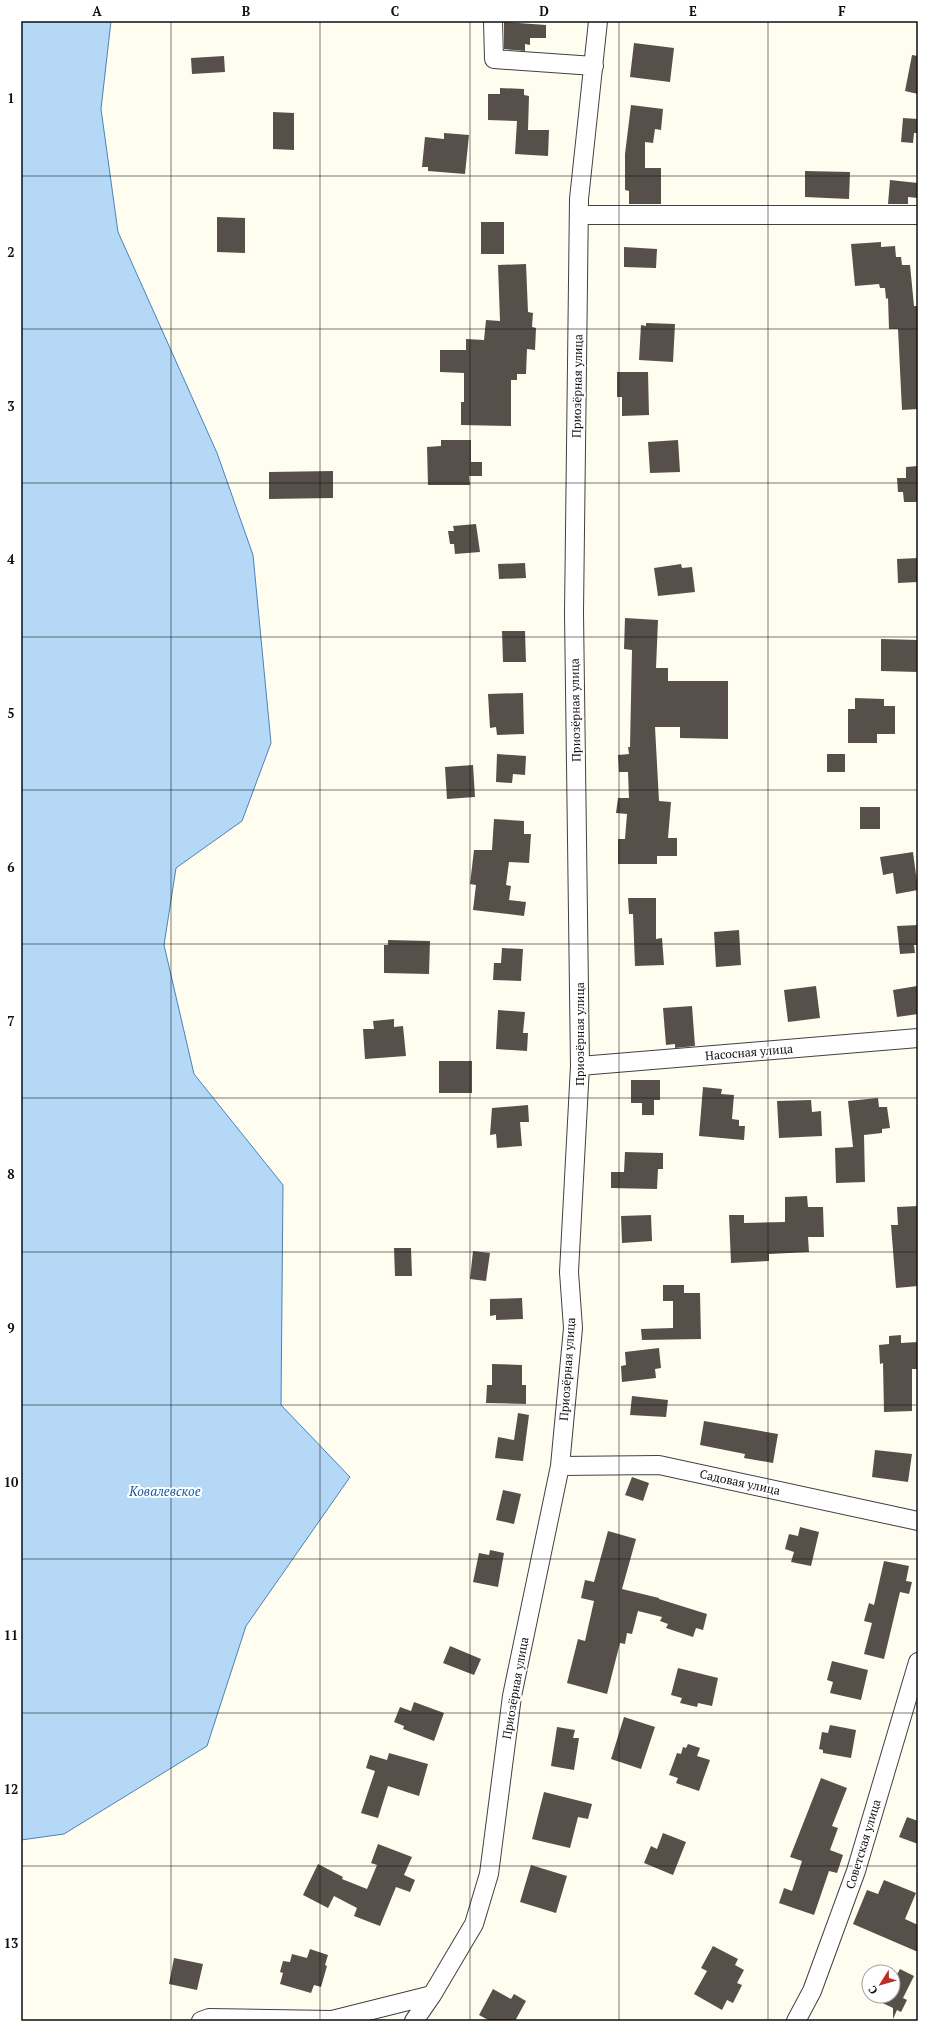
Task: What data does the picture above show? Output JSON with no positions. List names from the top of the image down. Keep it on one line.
{"streets":{"street":["Приозёрная улица","Насосная улица","Садовая улица","Советская улица"]},"crossings":[["Приозёрная улица","Насосная улица"],["Приозёрная улица","Садовая улица"]],"water":["Ковалевское"],"north":"bottom left","grid":{"columns":["A","B","C","D","E","F"],"rows":["1","2","3","4","5","6","7","8","9","10","11","12","13"]}}
